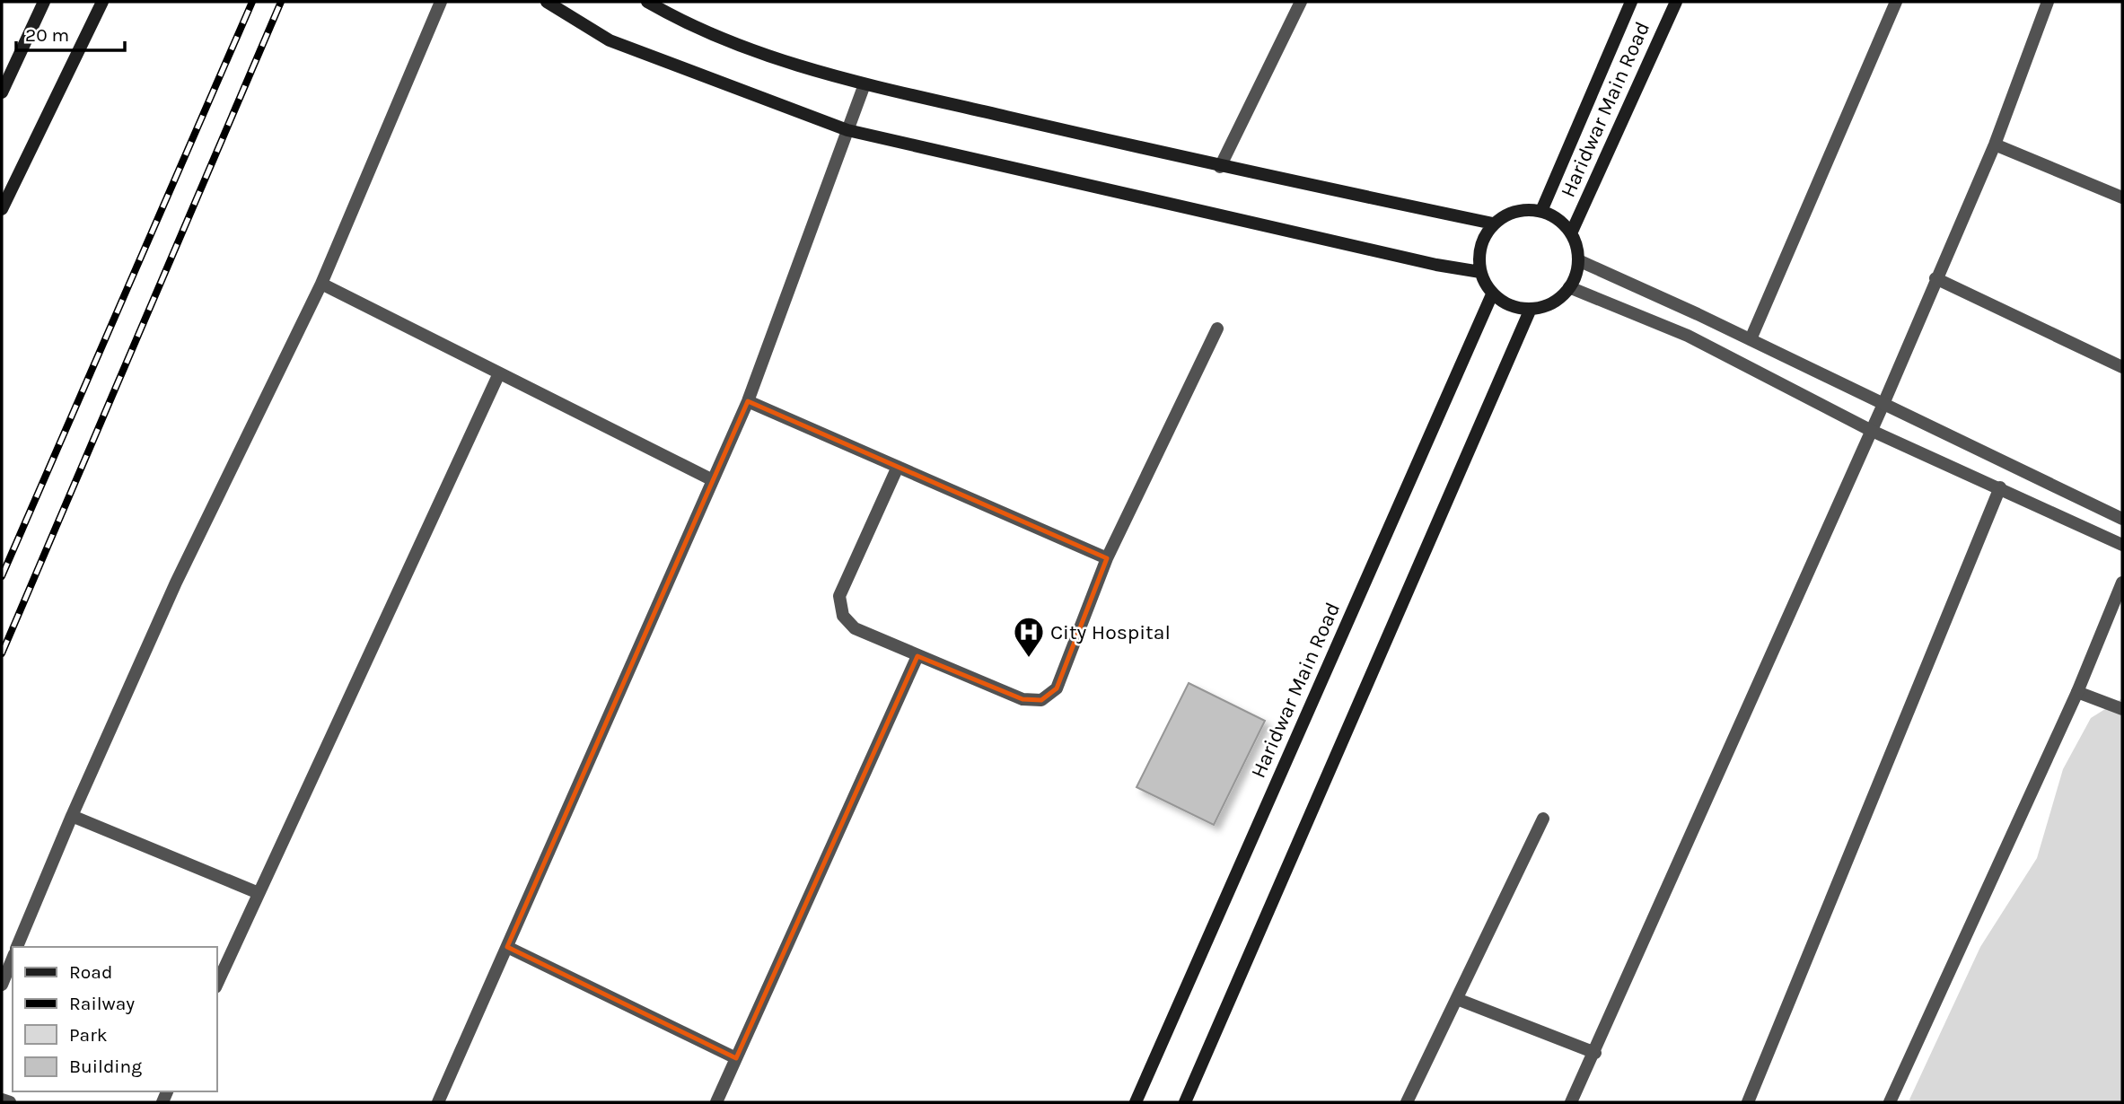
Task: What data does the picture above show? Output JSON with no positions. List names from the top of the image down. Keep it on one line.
{"streets":{"main road":["Haridwar Main Road"]},"places":{"hospital":["City Hospital"]},"legend":["Road","Railway","Park","Building"],"scale_bar":"20 m"}
